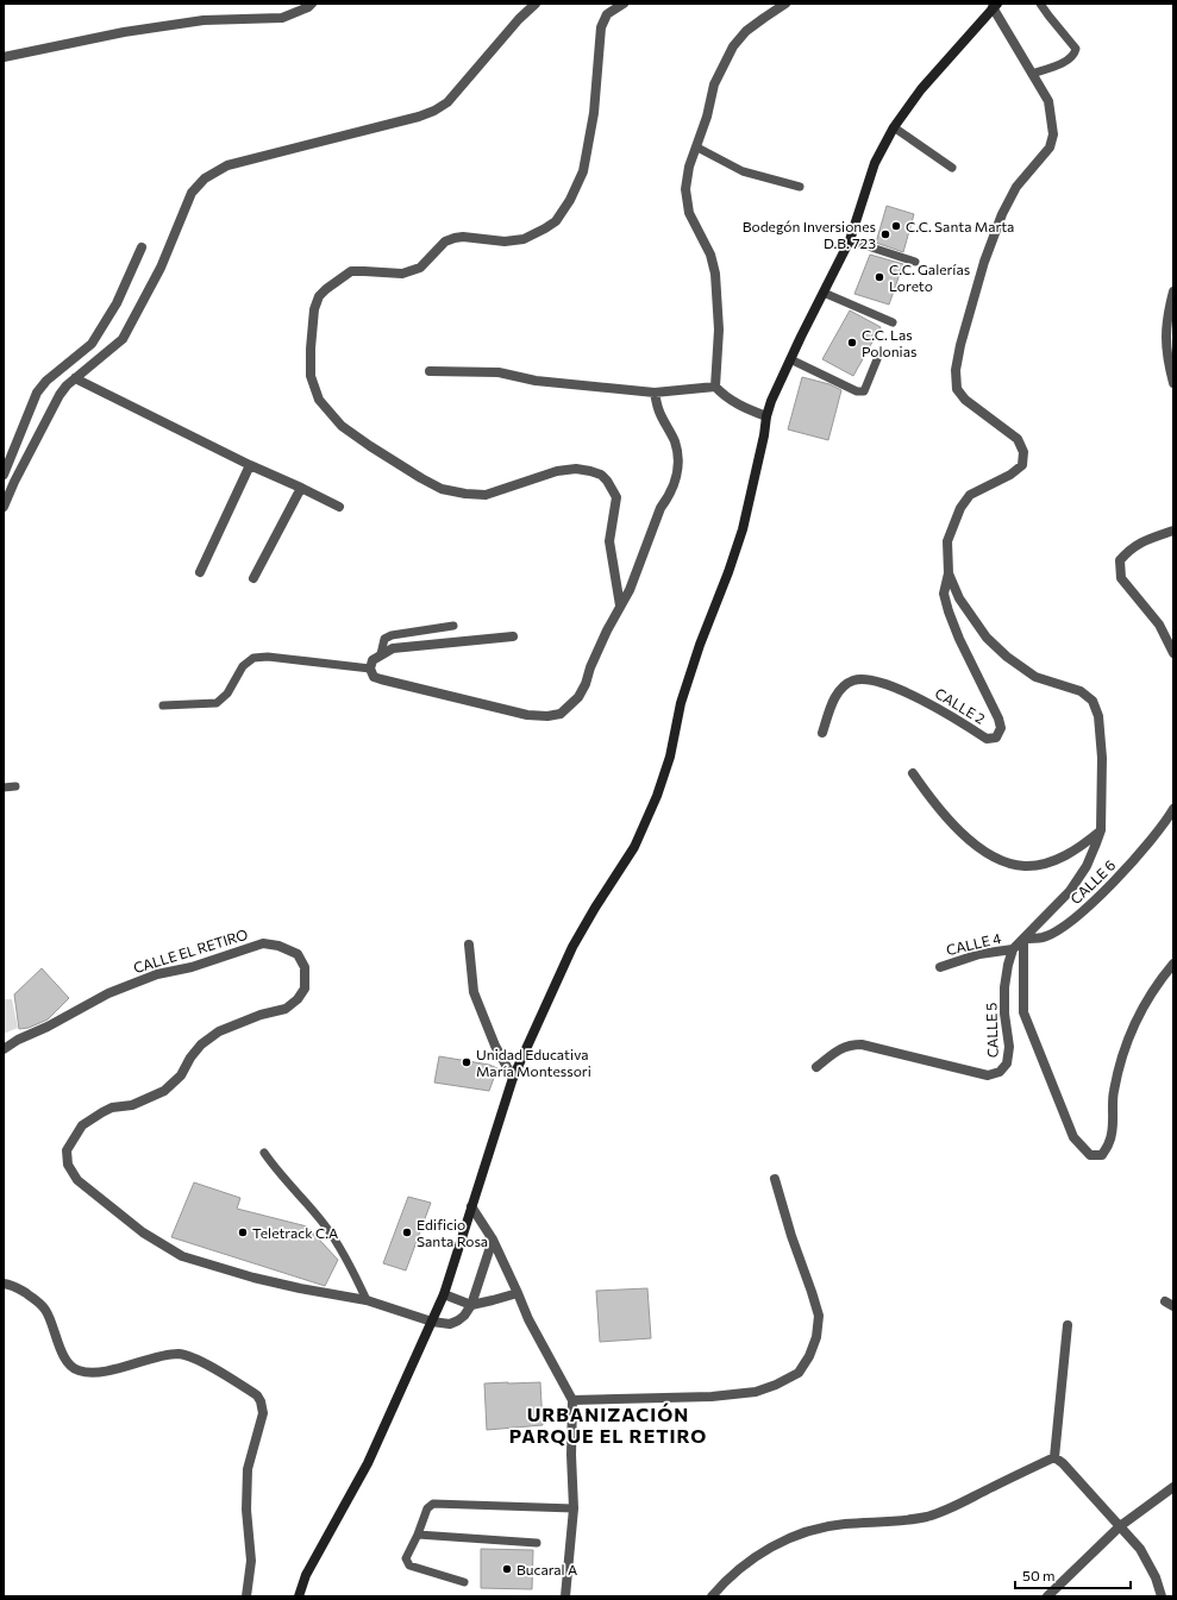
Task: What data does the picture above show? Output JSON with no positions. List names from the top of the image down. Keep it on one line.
{"streets":{"street":["CALLE 2","CALLE 6","CALLE 4","CALLE EL RETIRO","CALLE 5"]},"crossings":[["CALLE 4","CALLE 5"]],"districts":["URBANIZACIÓN PARQUE EL RETIRO"],"places":["C.C. Santa Marta","Bodegón Inversiones D.B. 723","C.C. Galerías Loreto","C.C. Las Polonias","Unidad Educativa María Montessori","Teletrack C.A","Edificio Santa Rosa","Bucaral A"],"scale_bar":"50 m"}
